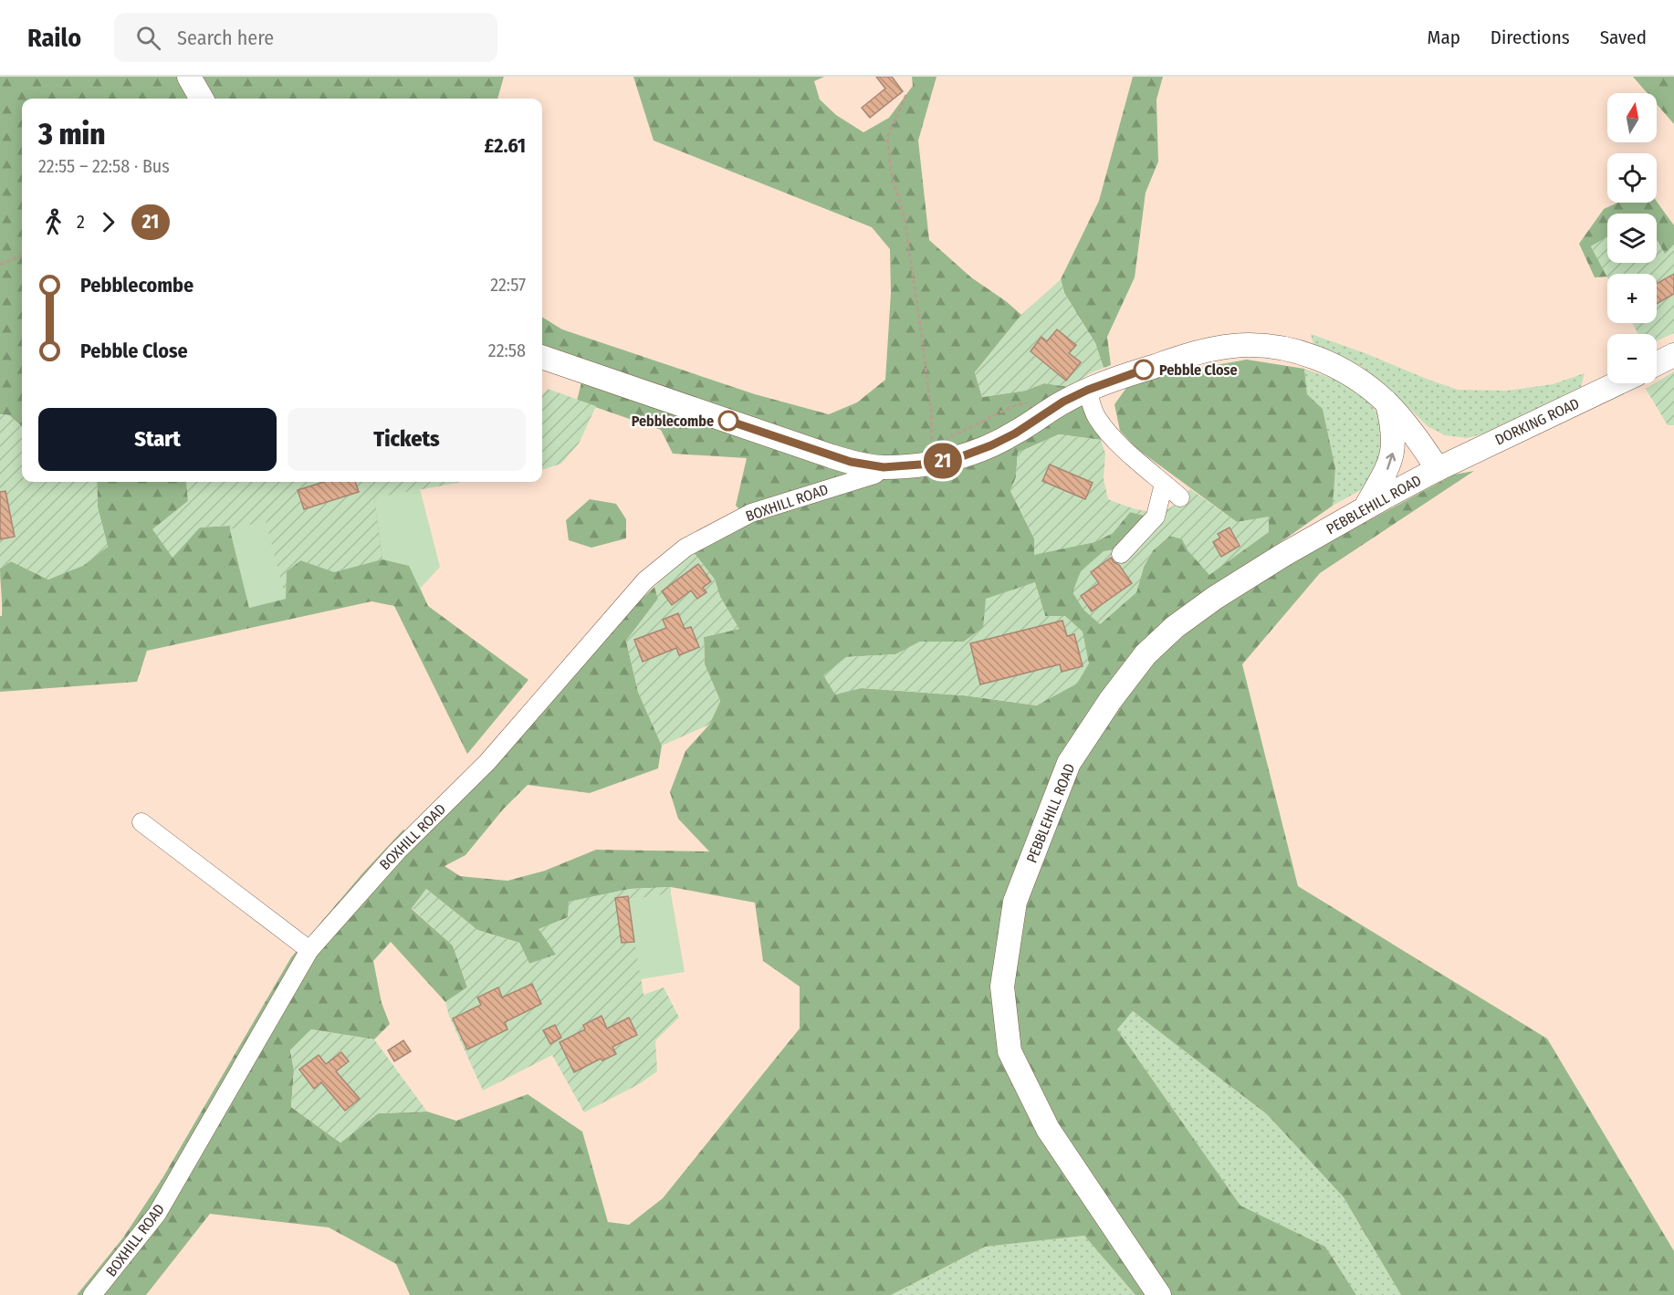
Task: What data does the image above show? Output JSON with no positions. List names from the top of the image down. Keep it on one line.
{"streets":{"main road":["DORKING ROAD","PEBBLEHILL ROAD"],"street":["BOXHILL ROAD"]},"crossings":[["DORKING ROAD","PEBBLEHILL ROAD"]],"places":["Pebble Close","Pebblecombe"],"lines":["bus line 21"],"north":"top","page":{"header":"Railo","search":"Search here","nav":["Map","Directions","Saved"],"on_map":"21","map_buttons":["+","−"],"heading":["3 min","22:55 – 22:58 · Bus","£2.61"],"legs":["2","21"],"list":[{"name":"Pebblecombe","value":"22:57"},{"name":"Pebble Close","value":"22:58"}],"buttons":["Start","Tickets"]}}
